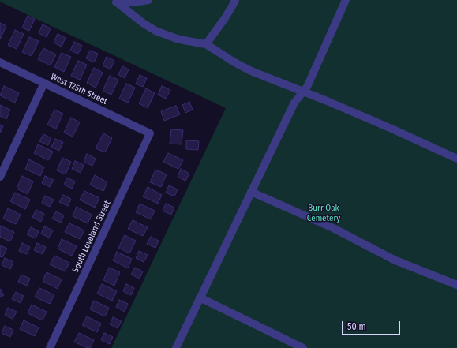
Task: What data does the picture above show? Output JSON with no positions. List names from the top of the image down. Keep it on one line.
{"streets":{"street":["West 125th Street","South Loveland Street"]},"crossings":[["West 125th Street","South Loveland Street"]],"parks":["Burr Oak Cemetery"],"scale_bar":"50 m"}
